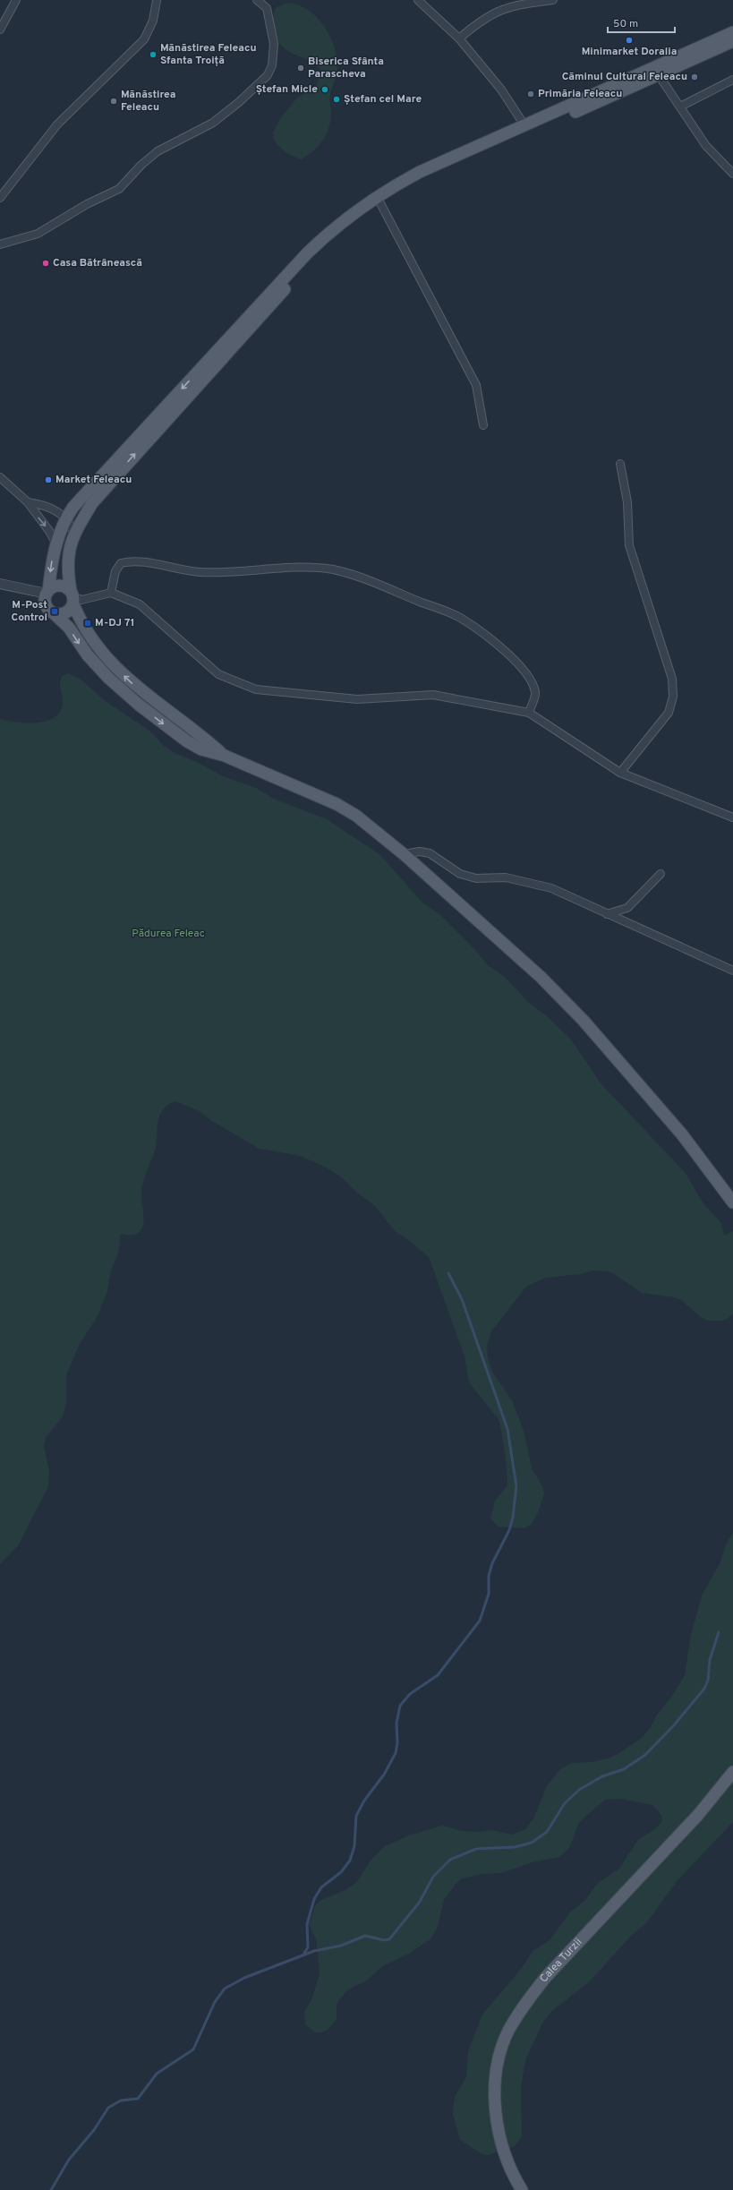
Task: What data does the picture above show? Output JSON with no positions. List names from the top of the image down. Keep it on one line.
{"streets":{"main road":["Calea Turzii"]},"parks":["Pădurea Feleac"],"places":{"other":["Minimarket Doralia","Mănăstirea Feleacu Sfanta Troiță","Biserica Sfânta Parascheva","Căminul Cultural Feleacu","Ștefan Micle","Primăria Feleacu","Ștefan cel Mare","Mănăstirea Feleacu","Casa Bătrânească","Market Feleacu"],"transit":["M-Post Control","M-DJ 71"]},"scale_bar":"50 m"}
